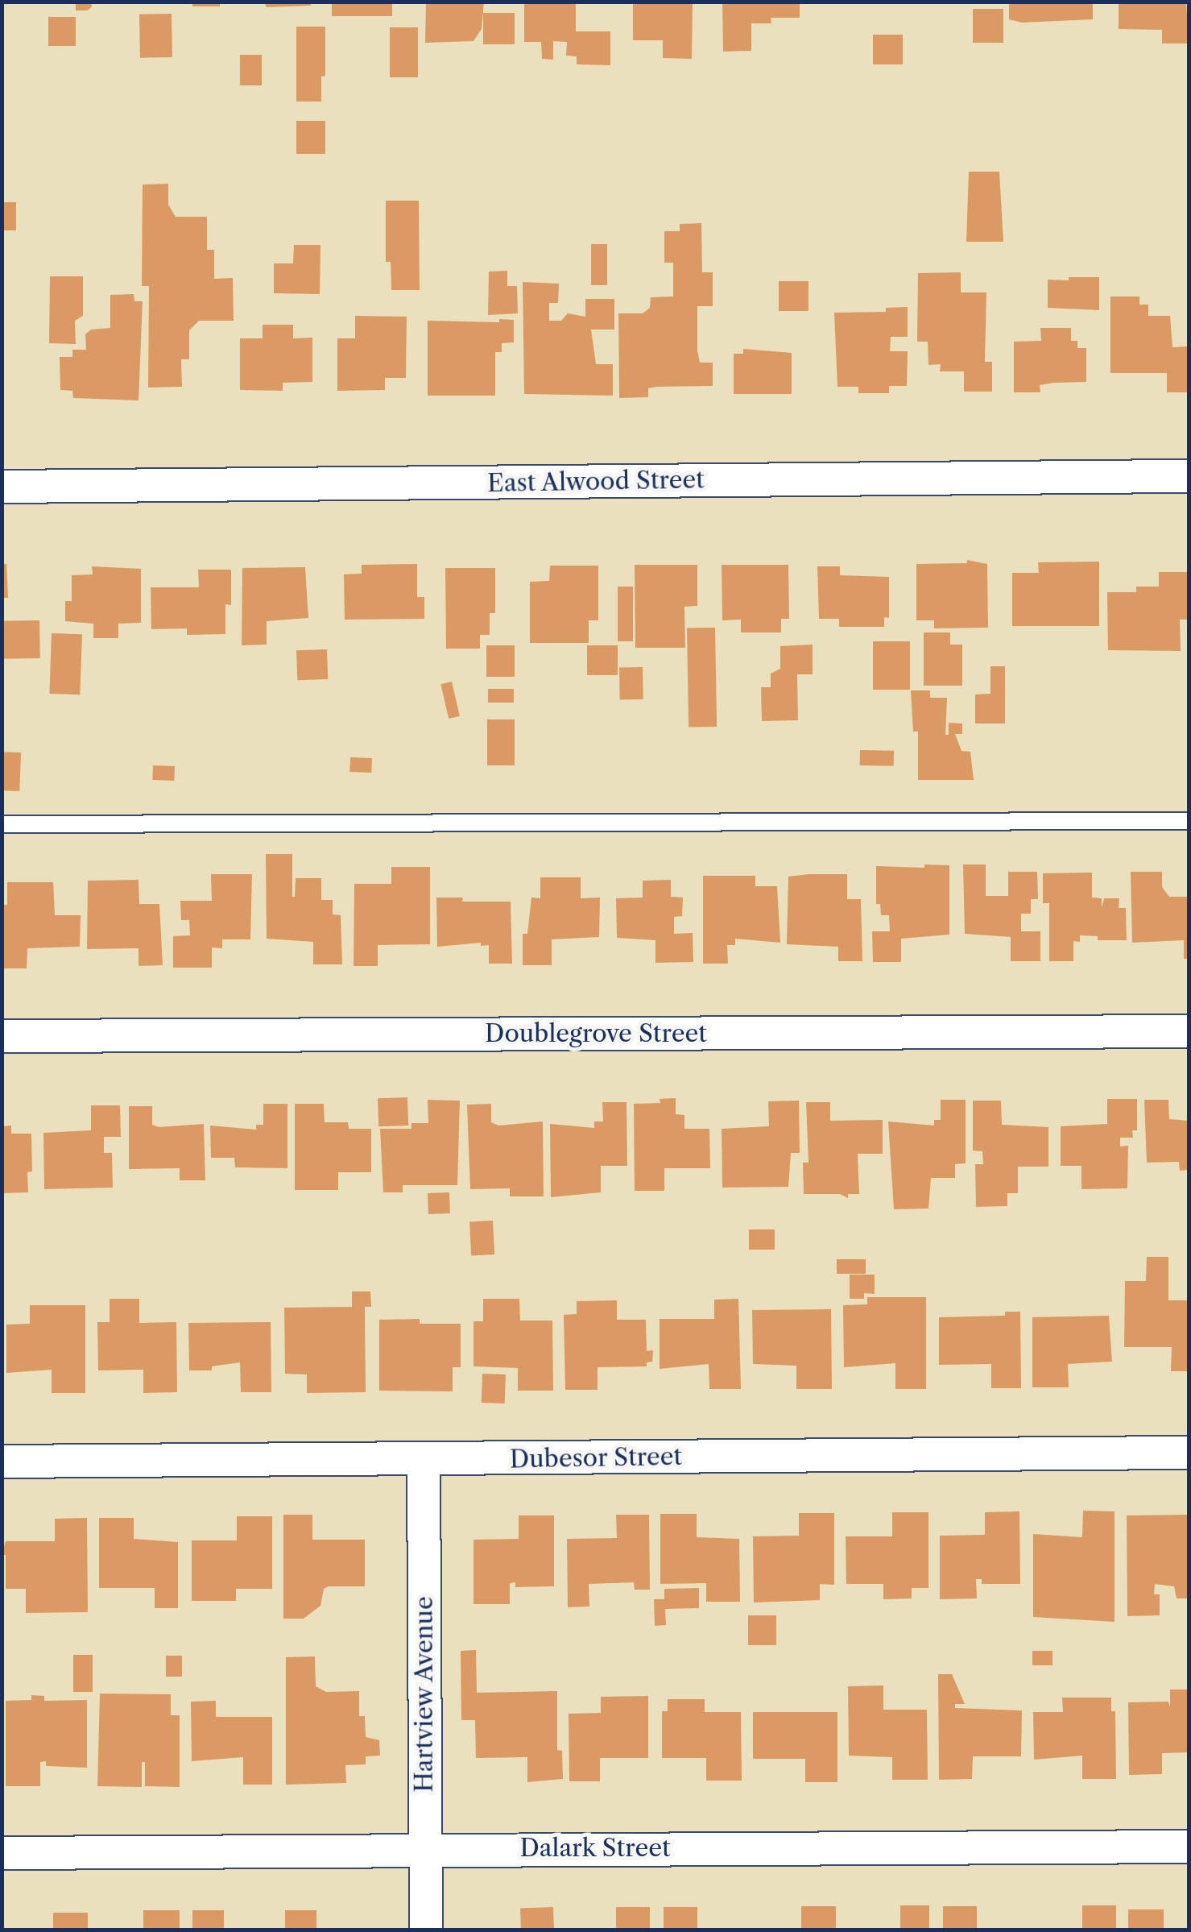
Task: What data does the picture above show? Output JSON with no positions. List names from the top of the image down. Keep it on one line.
{"streets":{"street":["East Alwood Street","Doublegrove Street","Dubesor Street","Hartview Avenue","Dalark Street"]},"crossings":[["Dubesor Street","Hartview Avenue"],["Hartview Avenue","Dalark Street"]]}
